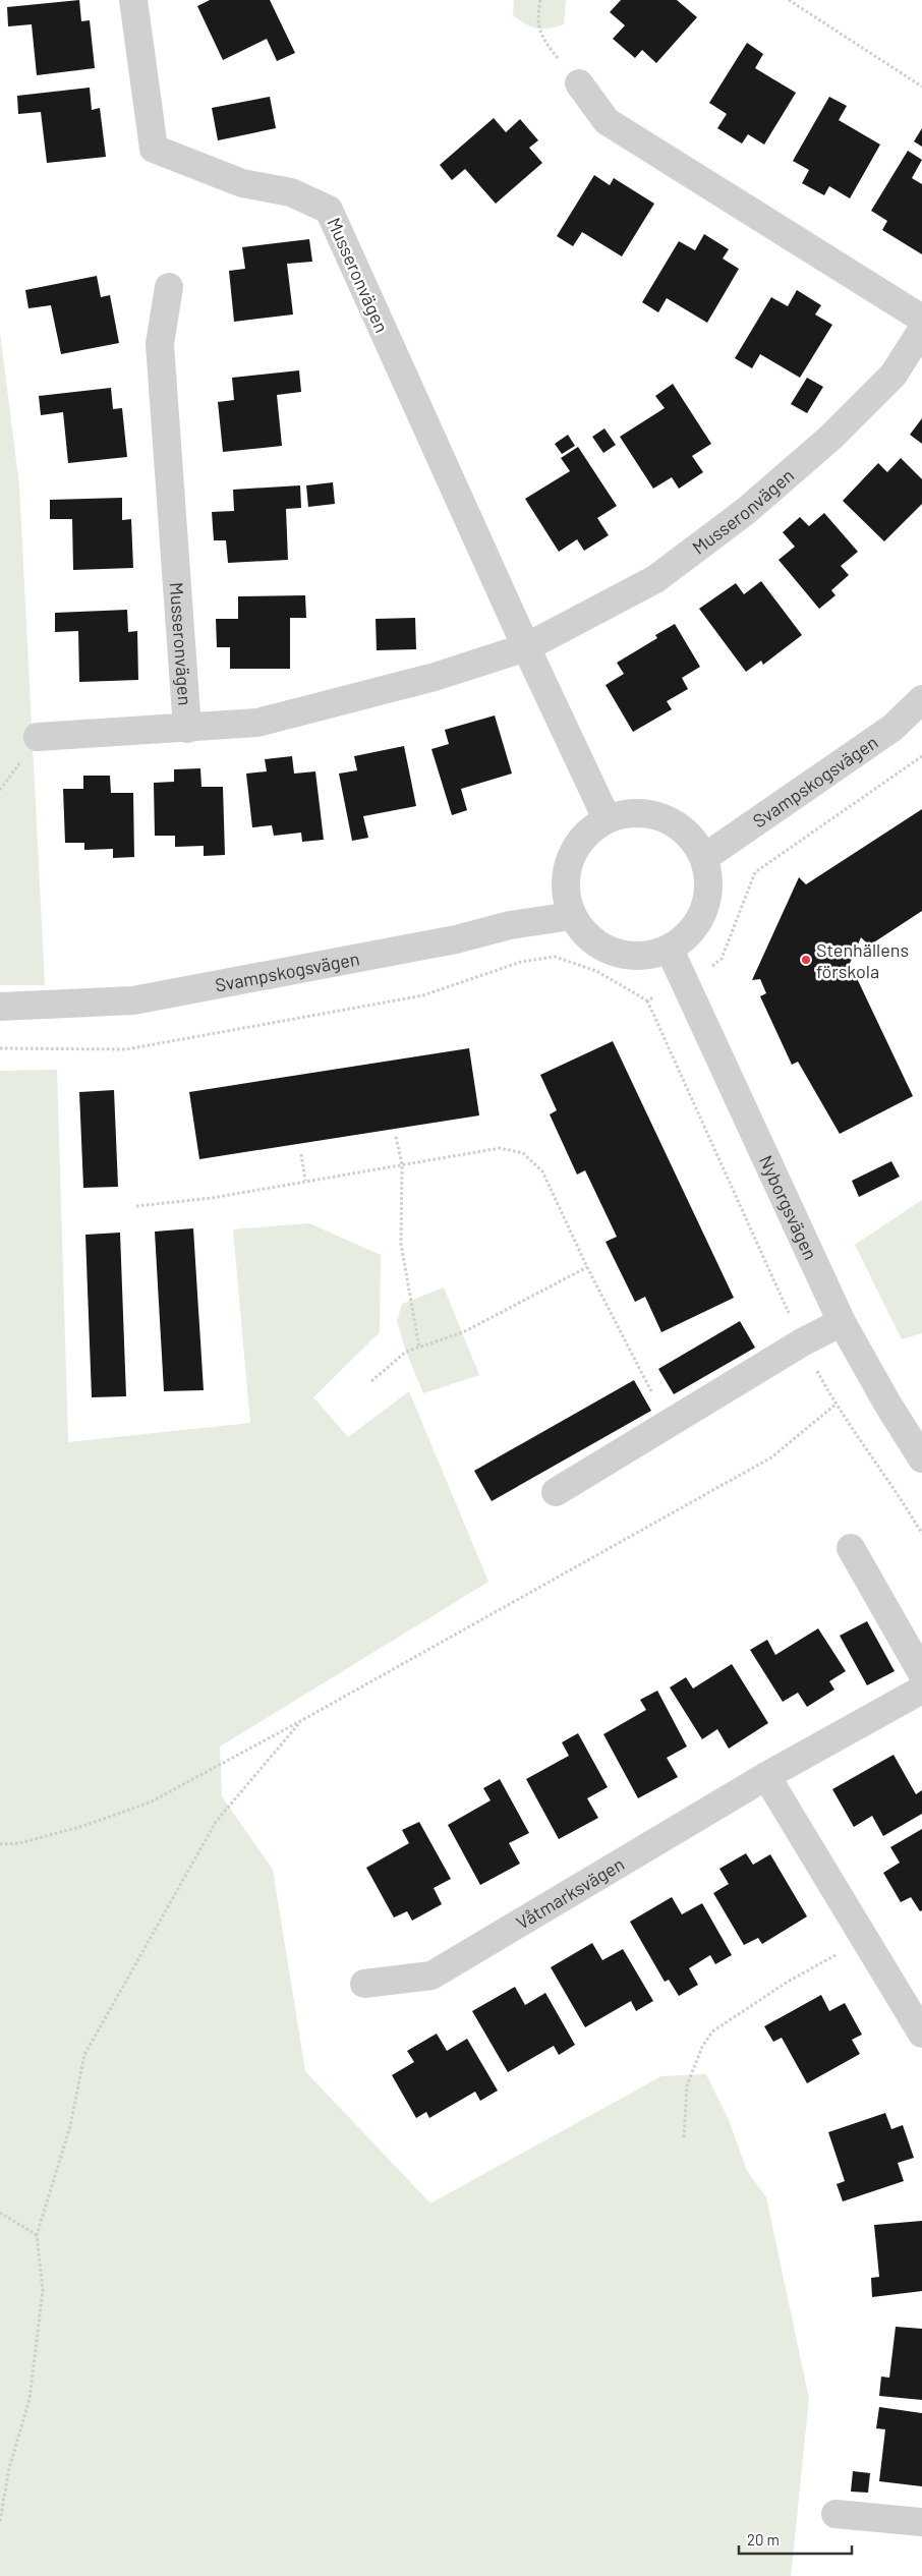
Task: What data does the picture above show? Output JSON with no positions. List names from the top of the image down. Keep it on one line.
{"streets":{"street":["Musseronvägen","Svampskogsvägen","Nyborgsvägen","Våtmarksvägen"]},"crossings":[["Musseronvägen","Svampskogsvägen"],["Musseronvägen","Nyborgsvägen"],["Svampskogsvägen","Nyborgsvägen"]],"places":["Stenhällens förskola"],"scale_bar":"20 m"}
